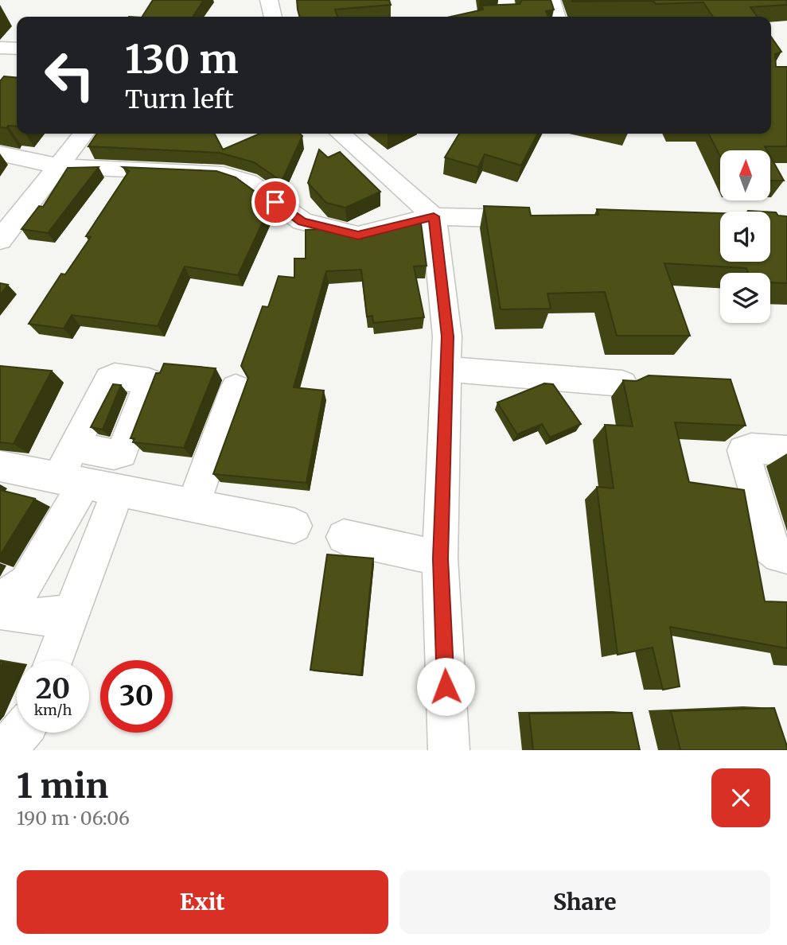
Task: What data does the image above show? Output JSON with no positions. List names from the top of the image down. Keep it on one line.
{"north":"top","page":{"turn":["130 m","Turn left"],"speed":"20 km/h","limit":"30","heading":["1 min","190 m · 06:06"],"buttons":["Exit","Share"]}}
